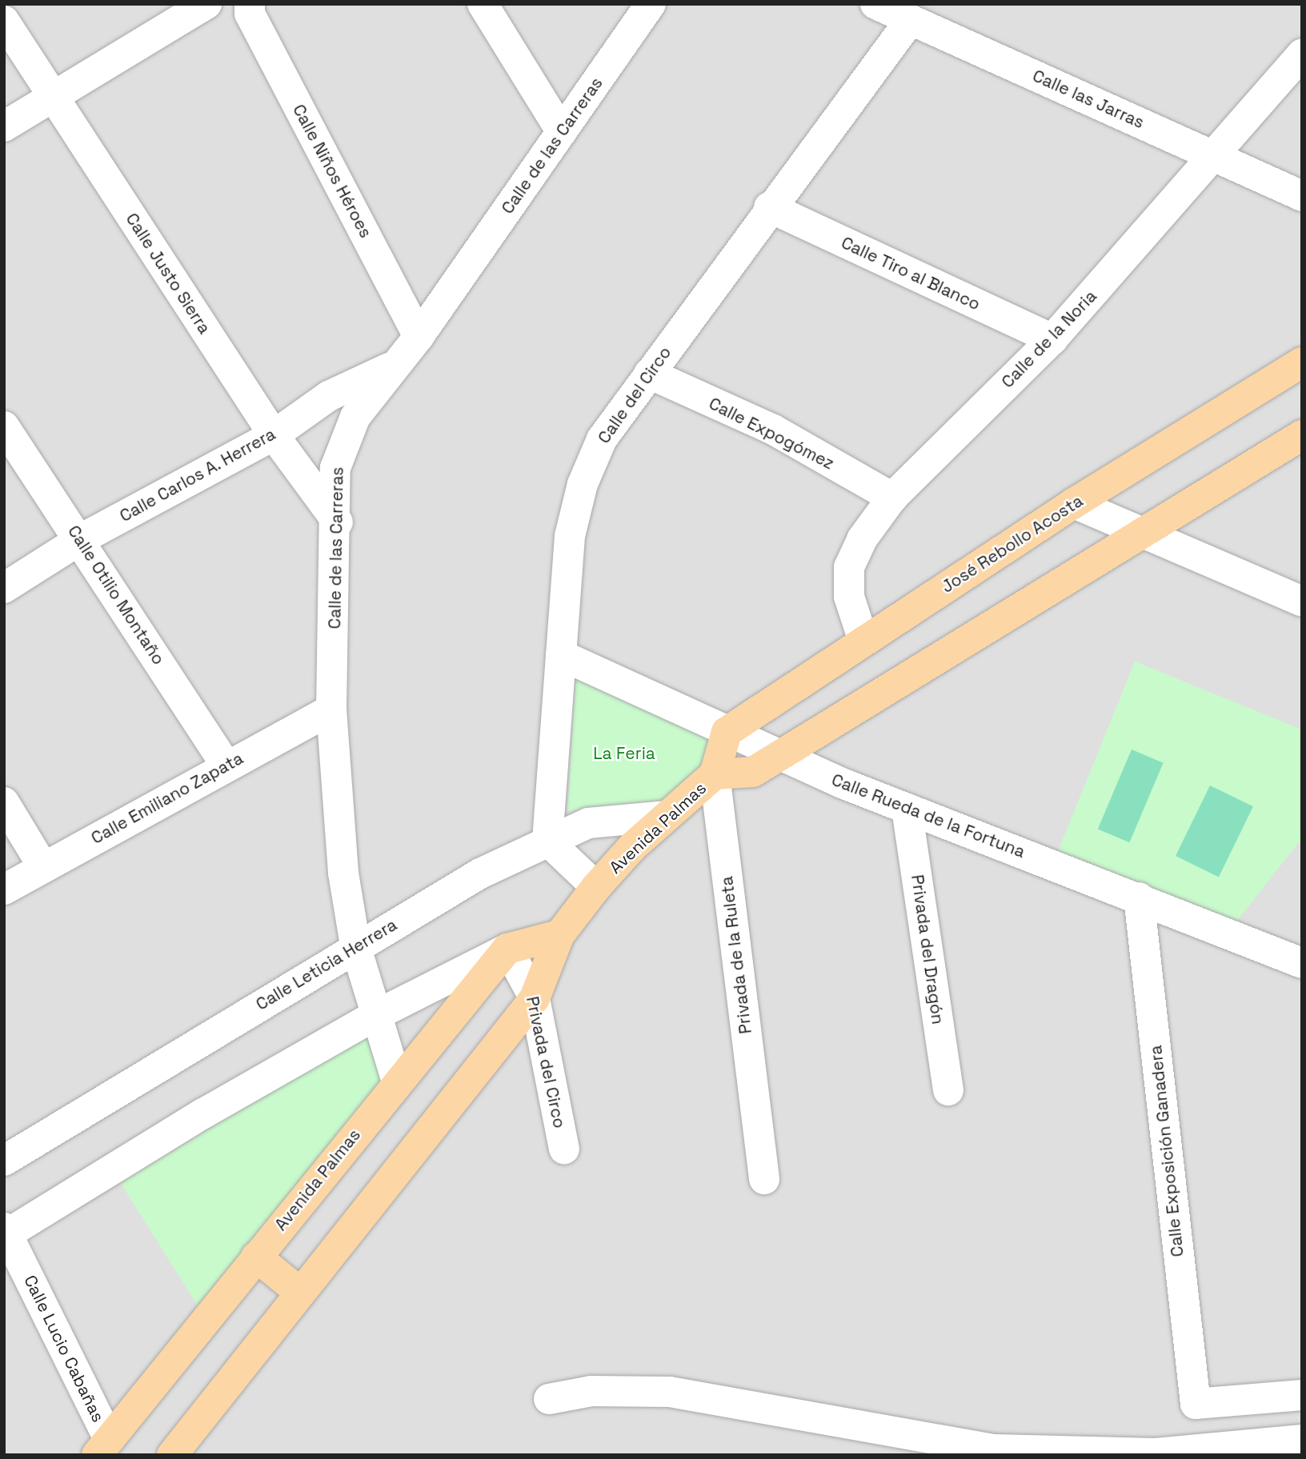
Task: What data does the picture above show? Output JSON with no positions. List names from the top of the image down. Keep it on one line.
{"streets":{"main road":["José Rebollo Acosta","Avenida Palmas"],"street":["Calle las Jarras","Calle de las Carreras","Calle Niños Héroes","Calle Justo Sierra","Calle Tiro al Blanco","Calle de la Noria","Calle del Circo","Calle Expogómez","Calle Carlos A. Herrera","Calle Otilio Montaño","Calle Emiliano Zapata","Calle Rueda de la Fortuna","Privada del Dragón","Privada de la Ruleta","Calle Leticia Herrera","Privada del Circo","Calle Exposición Ganadera","Calle Lucio Cabañas"]},"crossings":[["Calle las Jarras","Calle de la Noria"],["Calle las Jarras","Calle del Circo"],["Calle de las Carreras","Calle Niños Héroes"],["Calle de las Carreras","Calle Justo Sierra"],["Calle de las Carreras","Calle Carlos A. Herrera"],["Calle de las Carreras","Calle Emiliano Zapata"],["Calle de las Carreras","Avenida Palmas"],["Calle de las Carreras","Calle Leticia Herrera"],["Calle Justo Sierra","Calle Carlos A. Herrera"],["Calle Tiro al Blanco","Calle de la Noria"],["Calle Tiro al Blanco","Calle del Circo"],["Calle de la Noria","Calle Expogómez"],["Calle de la Noria","José Rebollo Acosta"],["Calle del Circo","Calle Expogómez"],["Calle del Circo","Calle Rueda de la Fortuna"],["Calle del Circo","Calle Leticia Herrera"],["Calle Carlos A. Herrera","Calle Otilio Montaño"],["José Rebollo Acosta","Calle Rueda de la Fortuna"],["José Rebollo Acosta","Avenida Palmas"],["Calle Otilio Montaño","Calle Emiliano Zapata"],["Calle Rueda de la Fortuna","Avenida Palmas"],["Calle Rueda de la Fortuna","Privada del Dragón"],["Calle Rueda de la Fortuna","Calle Exposición Ganadera"],["Avenida Palmas","Privada de la Ruleta"],["Avenida Palmas","Calle Leticia Herrera"],["Avenida Palmas","Privada del Circo"],["Avenida Palmas","Calle Lucio Cabañas"]],"parks":["La Feria"]}
